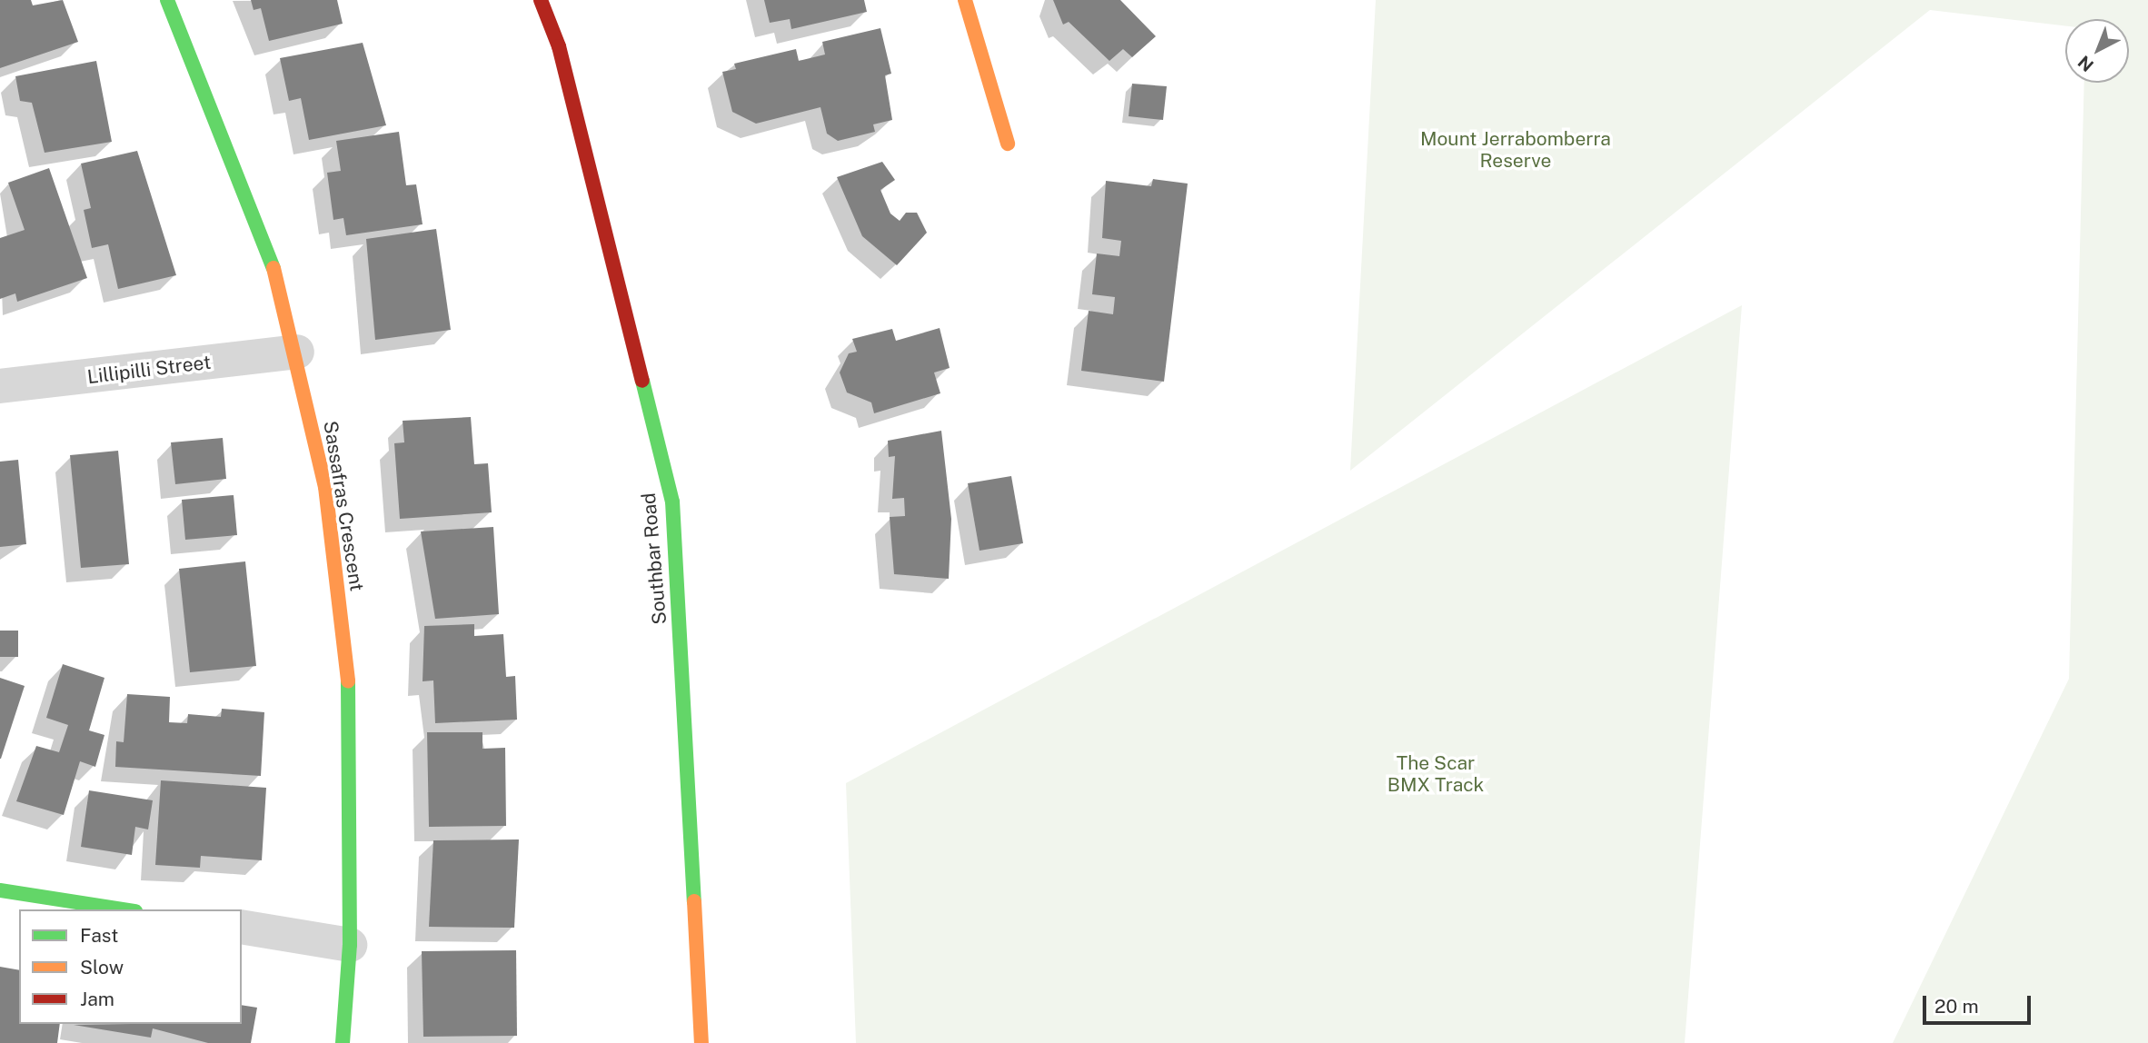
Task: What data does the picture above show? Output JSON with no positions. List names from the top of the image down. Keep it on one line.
{"streets":{"street":["Lillipilli Street","Sassafras Crescent","Southbar Road"]},"crossings":[["Lillipilli Street","Sassafras Crescent"]],"parks":["Mount Jerrabomberra Reserve","The Scar BMX Track"],"legend":["Fast","Slow","Jam"],"scale_bar":"20 m","north":"bottom left"}
